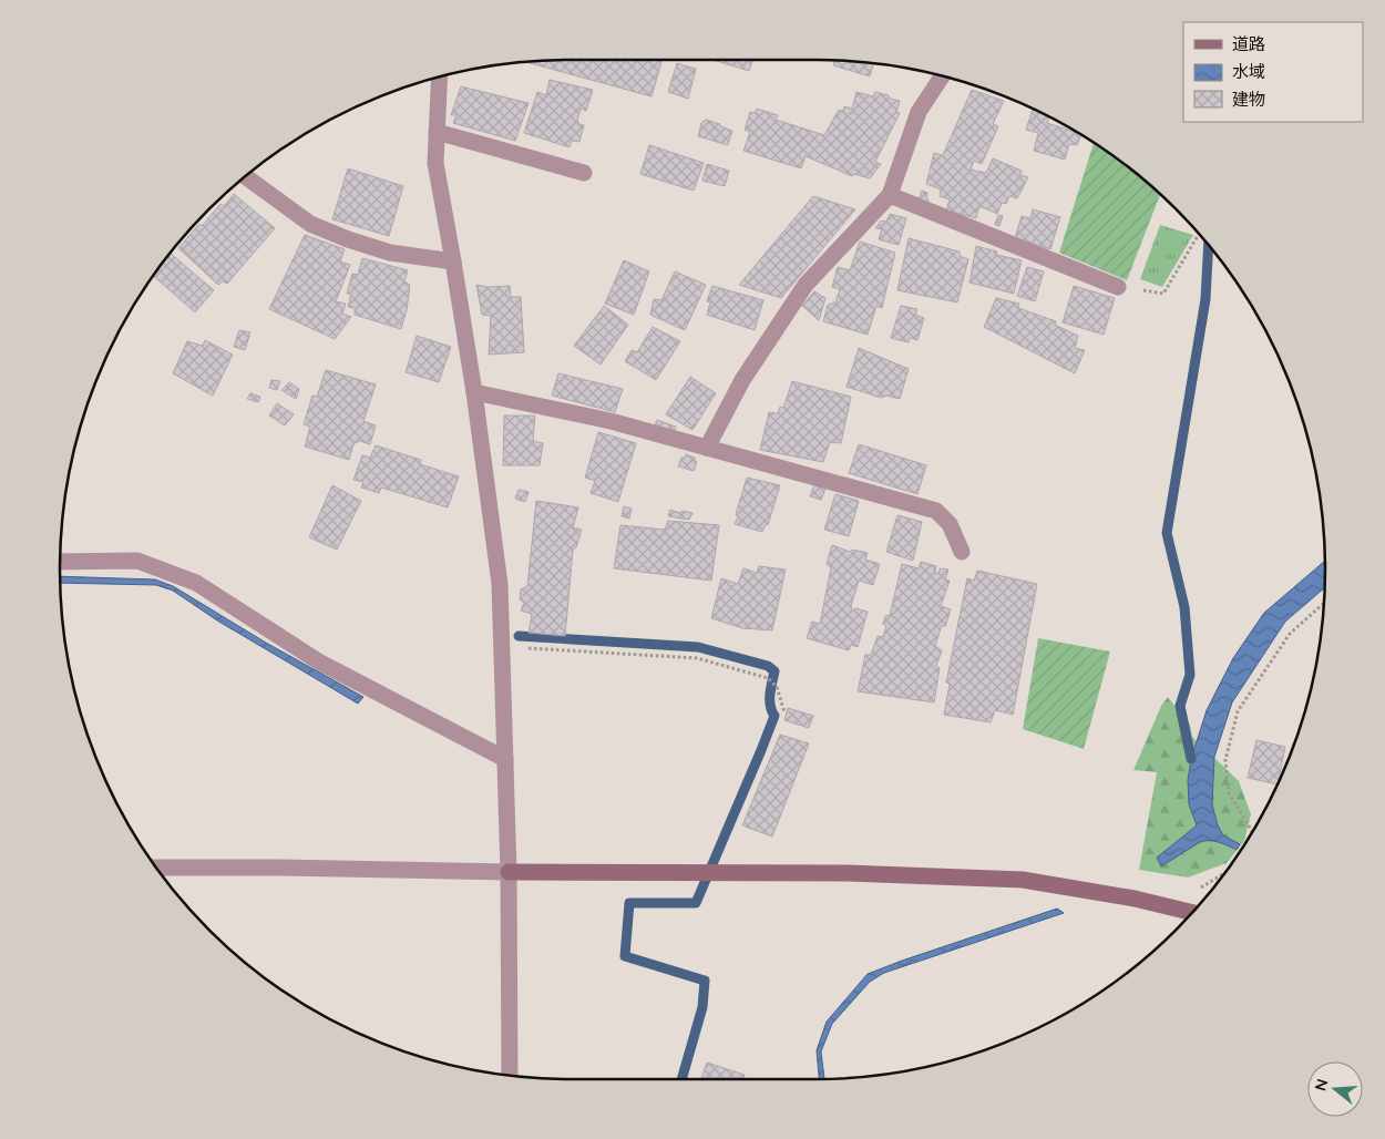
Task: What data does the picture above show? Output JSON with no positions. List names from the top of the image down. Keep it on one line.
{"legend":["道路","水域","建物"],"north":"left"}
